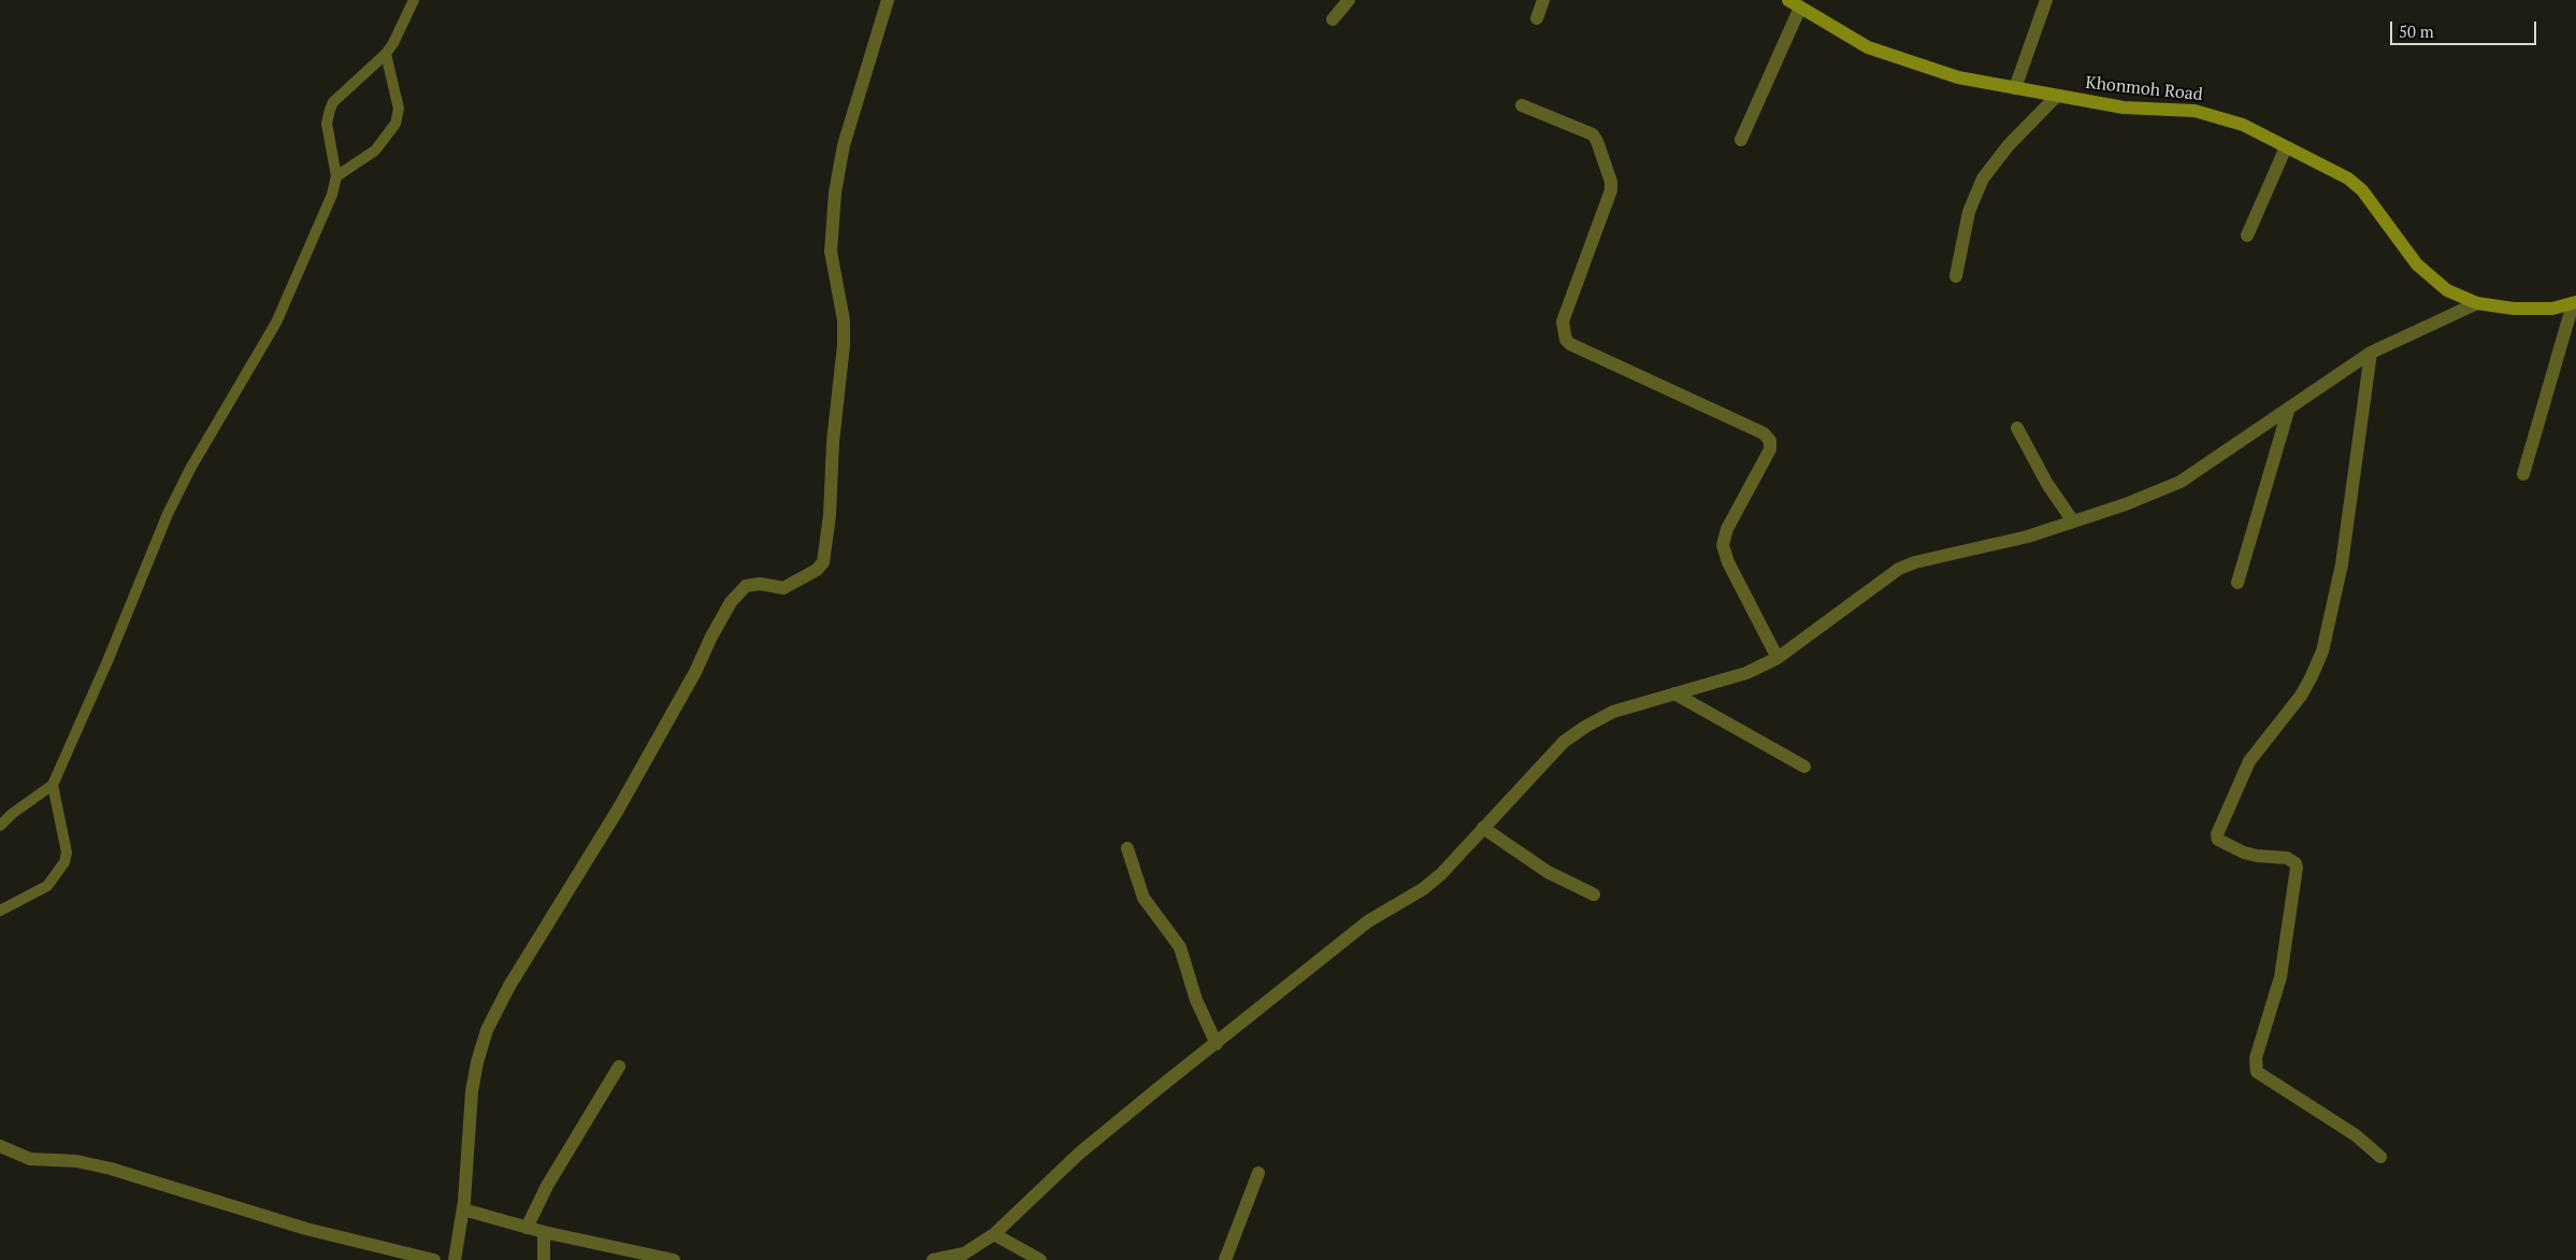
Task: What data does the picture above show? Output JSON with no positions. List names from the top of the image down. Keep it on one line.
{"streets":{"main road":["Khonmoh Road"]},"scale_bar":"50 m"}
